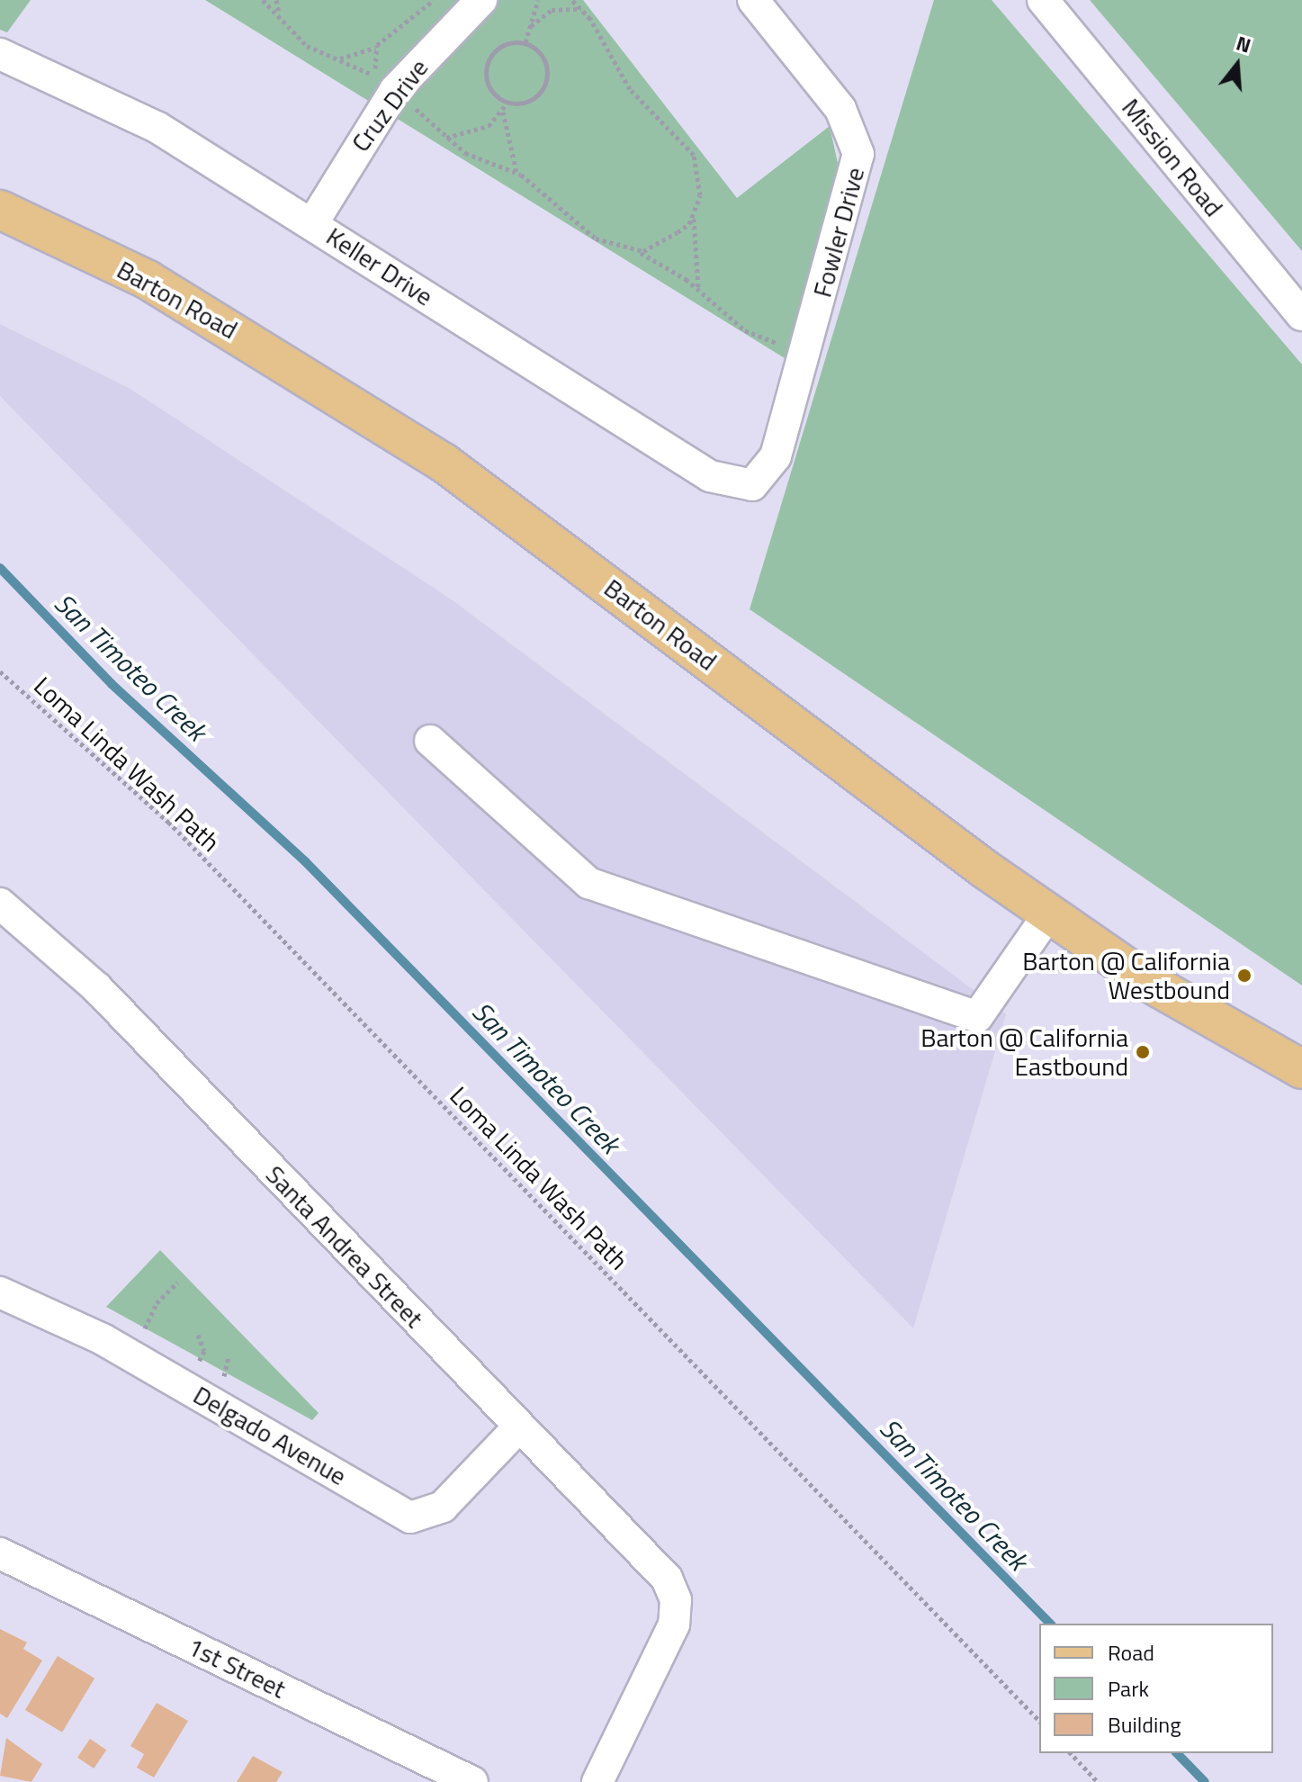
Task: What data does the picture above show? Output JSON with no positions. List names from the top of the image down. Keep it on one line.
{"streets":{"main road":["Barton Road"],"street":["Cruz Drive","Mission Road","Fowler Drive","Keller Drive","Santa Andrea Street","Delgado Avenue","1st Street"],"path":["Loma Linda Wash Path"]},"crossings":[["Cruz Drive","Keller Drive"],["Fowler Drive","Keller Drive"],["Santa Andrea Street","Delgado Avenue"]],"water":["San Timoteo Creek"],"places":["Barton @ California Westbound","Barton @ California Eastbound"],"legend":["Road","Park","Building"],"north":"top"}
